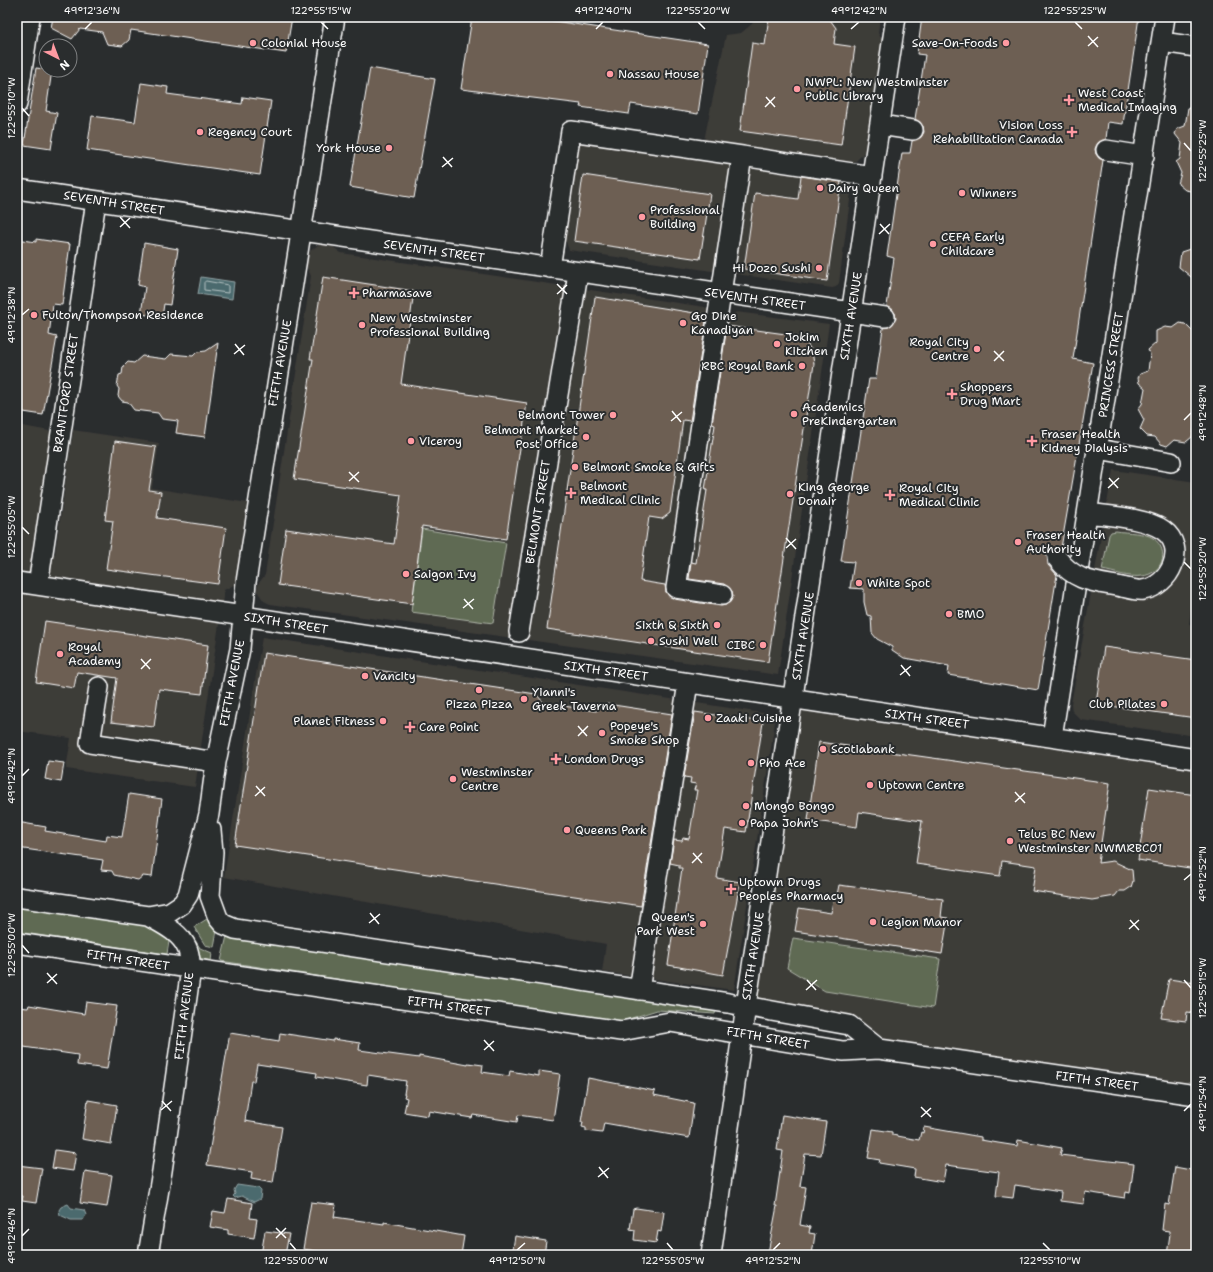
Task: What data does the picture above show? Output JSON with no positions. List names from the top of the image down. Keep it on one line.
{"streets":{"street":["SEVENTH STREET","SIXTH AVENUE","FIFTH AVENUE","PRINCESS STREET","BRANTFORD STREET","BELMONT STREET","SIXTH STREET","FIFTH STREET"]},"crossings":[["SEVENTH STREET","SIXTH AVENUE"],["SEVENTH STREET","FIFTH AVENUE"],["SEVENTH STREET","BRANTFORD STREET"],["SEVENTH STREET","BELMONT STREET"],["SIXTH AVENUE","SIXTH STREET"],["SIXTH AVENUE","FIFTH STREET"],["FIFTH AVENUE","SIXTH STREET"],["FIFTH AVENUE","FIFTH STREET"],["PRINCESS STREET","SIXTH STREET"],["BRANTFORD STREET","SIXTH STREET"]],"places":{"other":["Colonial House","Save-On-Foods","Nassau House","NWPL: New Westminster Public Library","Regency Court","York House","Dairy Queen","Winners","Professional Building","CEFA Early Childcare","Hi Dozo Sushi","Fulton/Thompson Residence","Go Dine Kanadiyan","New Westminster Professional Building","Jokim Kitchen","Royal City Centre","RBC Royal Bank","Academics PreKindergarten","Belmont Tower","Belmont Market Post Office","Viceroy","Belmont Smoke & Gifts","King George Donair","Fraser Health Authority","Saigon Ivy","White Spot","BMO","Sixth & Sixth","Sushi Well","CIBC","Royal Academy","Vancity","Pizza Pizza","Yianni's Greek Taverna","Club Pilates","Zaaki Cuisine","Planet Fitness","Popeye's Smoke Shop","Scotiabank","Pho Ace","Westminster Centre","Uptown Centre","Mongo Bongo","Papa John's","Queens Park","Telus BC New Westminster NWMRBC01","Legion Manor","Queen's Park West"],"health":["West Coast Medical Imaging","Vision Loss Rehabilitation Canada","Pharmasave","Shoppers Drug Mart","Fraser Health Kidney Dialysis","Belmont Medical Clinic","Royal City Medical Clinic","Care Point","London Drugs","Uptown Drugs Peoples Pharmacy"]},"north":"bottom right","coordinates":["49°12'36\"N","122°55'15\"W","49°12'40\"N","122°55'20\"W","49°12'42\"N","122°55'25\"W","122°55'10\"W","49°12'38\"N","49°12'48\"N","122°55'05\"W","49°12'52\"N","122°55'00\"W","49°12'54\"N","49°12'46\"N","49°12'50\"N"]}
